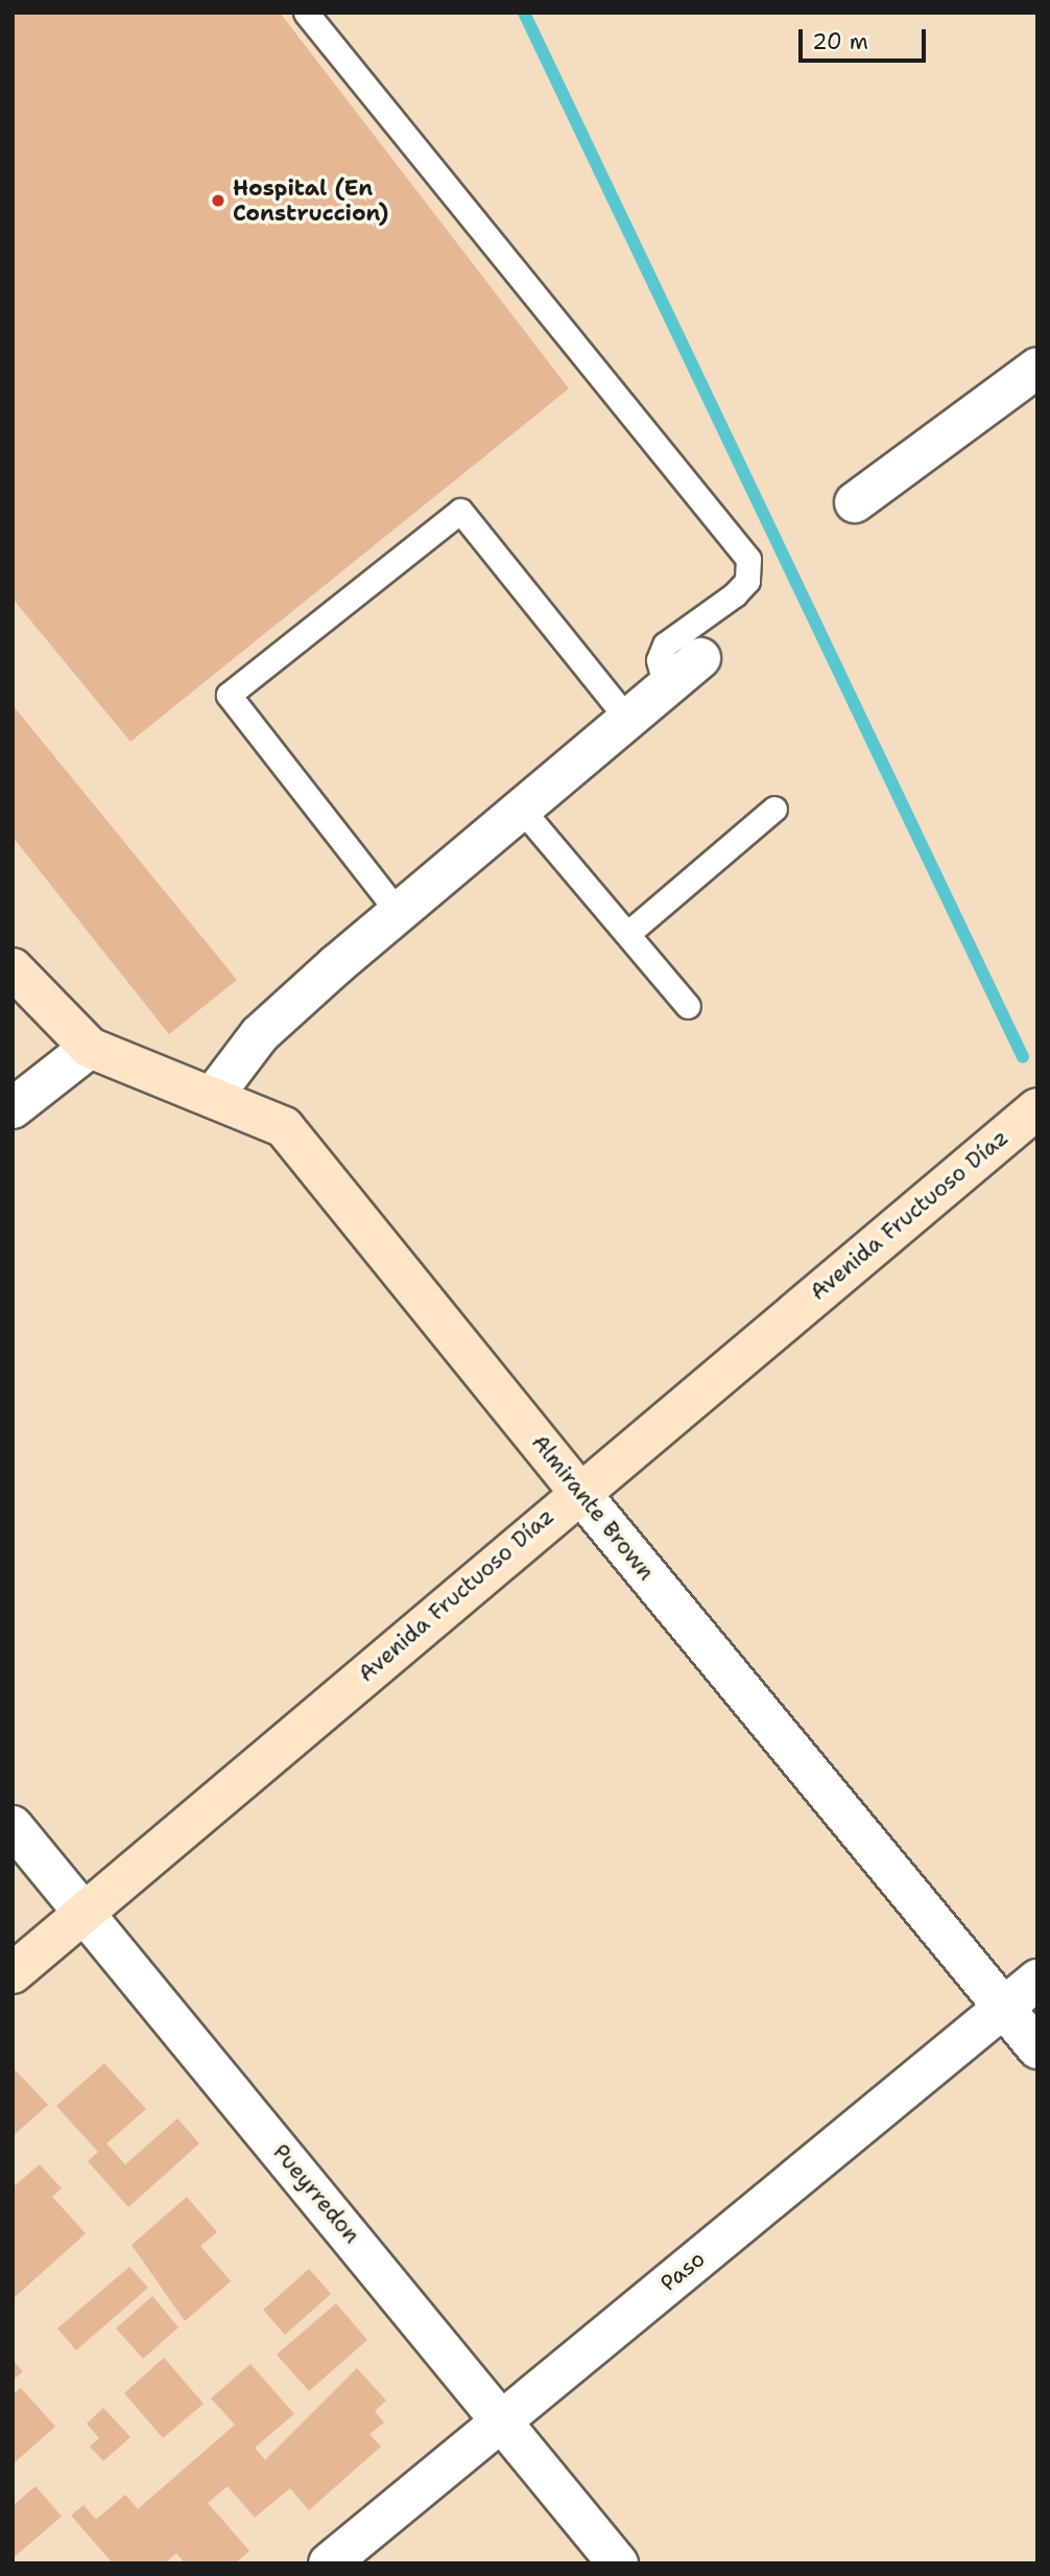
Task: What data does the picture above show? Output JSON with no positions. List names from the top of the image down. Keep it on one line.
{"streets":{"street":["Avenida Fructuoso Díaz","Almirante Brown","Pueyrredon","Paso"]},"crossings":[["Avenida Fructuoso Díaz","Almirante Brown"],["Avenida Fructuoso Díaz","Pueyrredon"],["Almirante Brown","Paso"],["Pueyrredon","Paso"]],"places":["Hospital (En Construccion)"],"scale_bar":"20 m"}
